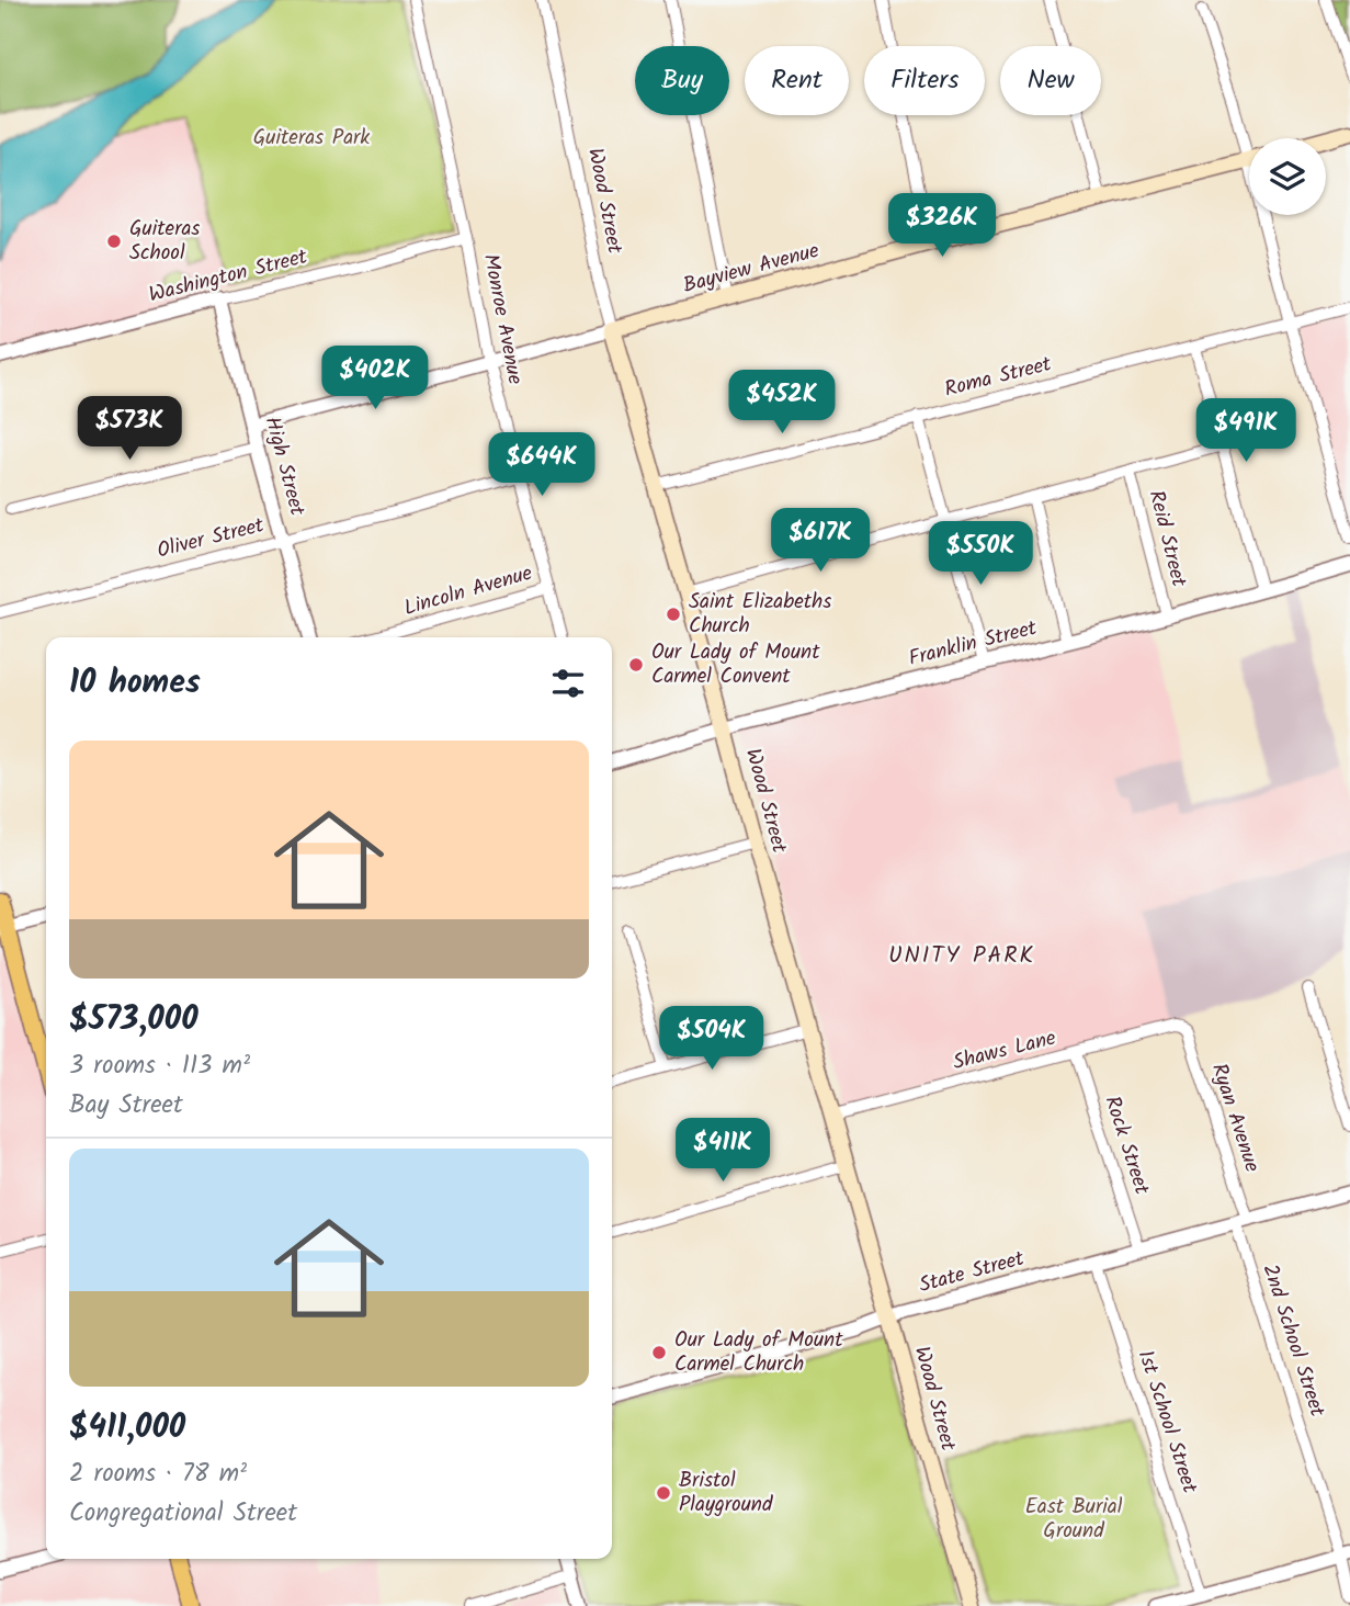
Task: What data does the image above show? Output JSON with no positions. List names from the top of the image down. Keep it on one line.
{"streets":{"main road":["Wood Street","Bayview Avenue"],"street":["Washington Street","Monroe Avenue","Roma Street","High Street","Oliver Street","Reid Street","Lincoln Avenue","Franklin Street","Shaws Lane","Ryan Avenue","Rock Street","State Street","2nd School Street","1st School Street"]},"crossings":[["Wood Street","Bayview Avenue"],["Wood Street","Roma Street"],["Wood Street","Franklin Street"],["Wood Street","Shaws Lane"],["Wood Street","State Street"],["Bayview Avenue","Monroe Avenue"],["Bayview Avenue","High Street"],["Washington Street","Monroe Avenue"],["Washington Street","High Street"],["Monroe Avenue","Oliver Street"],["Monroe Avenue","Lincoln Avenue"],["High Street","Oliver Street"],["Reid Street","Franklin Street"],["Shaws Lane","Ryan Avenue"],["Shaws Lane","Rock Street"],["Ryan Avenue","State Street"],["Ryan Avenue","2nd School Street"],["Rock Street","State Street"],["State Street","2nd School Street"],["State Street","1st School Street"]],"districts":["UNITY PARK"],"parks":["Guiteras Park","East Burial Ground"],"places":["Guiteras School","Saint Elizabeths Church","Our Lady of Mount Carmel Convent","Our Lady of Mount Carmel Church","Bristol Playground"],"page":{"chip":["Buy","Rent","Filters","New"],"price":["$326K","$402K","$452K","$573K","$491K","$644K","$617K","$550K","$504K","$411K"],"heading":"10 homes","list":[{"name":"$573,000","note":"3 rooms · 113 m² · Bay Street"},{"name":"$411,000","note":"2 rooms · 78 m² · Congregational Street"}]}}
